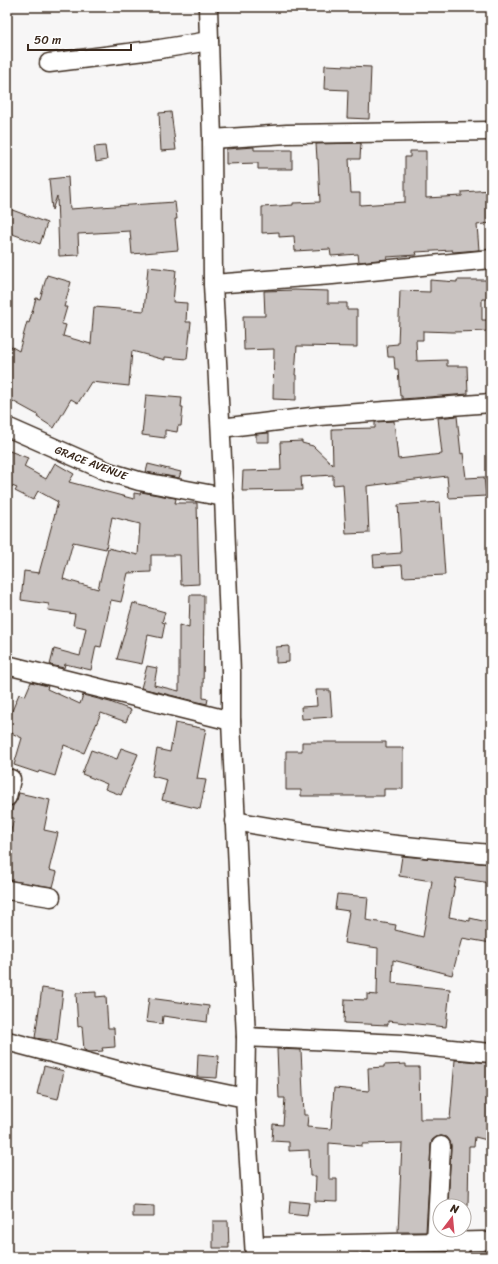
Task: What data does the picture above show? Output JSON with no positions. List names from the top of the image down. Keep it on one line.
{"streets":{"street":["GRACE AVENUE"]},"scale_bar":"50 m","north":"top"}
